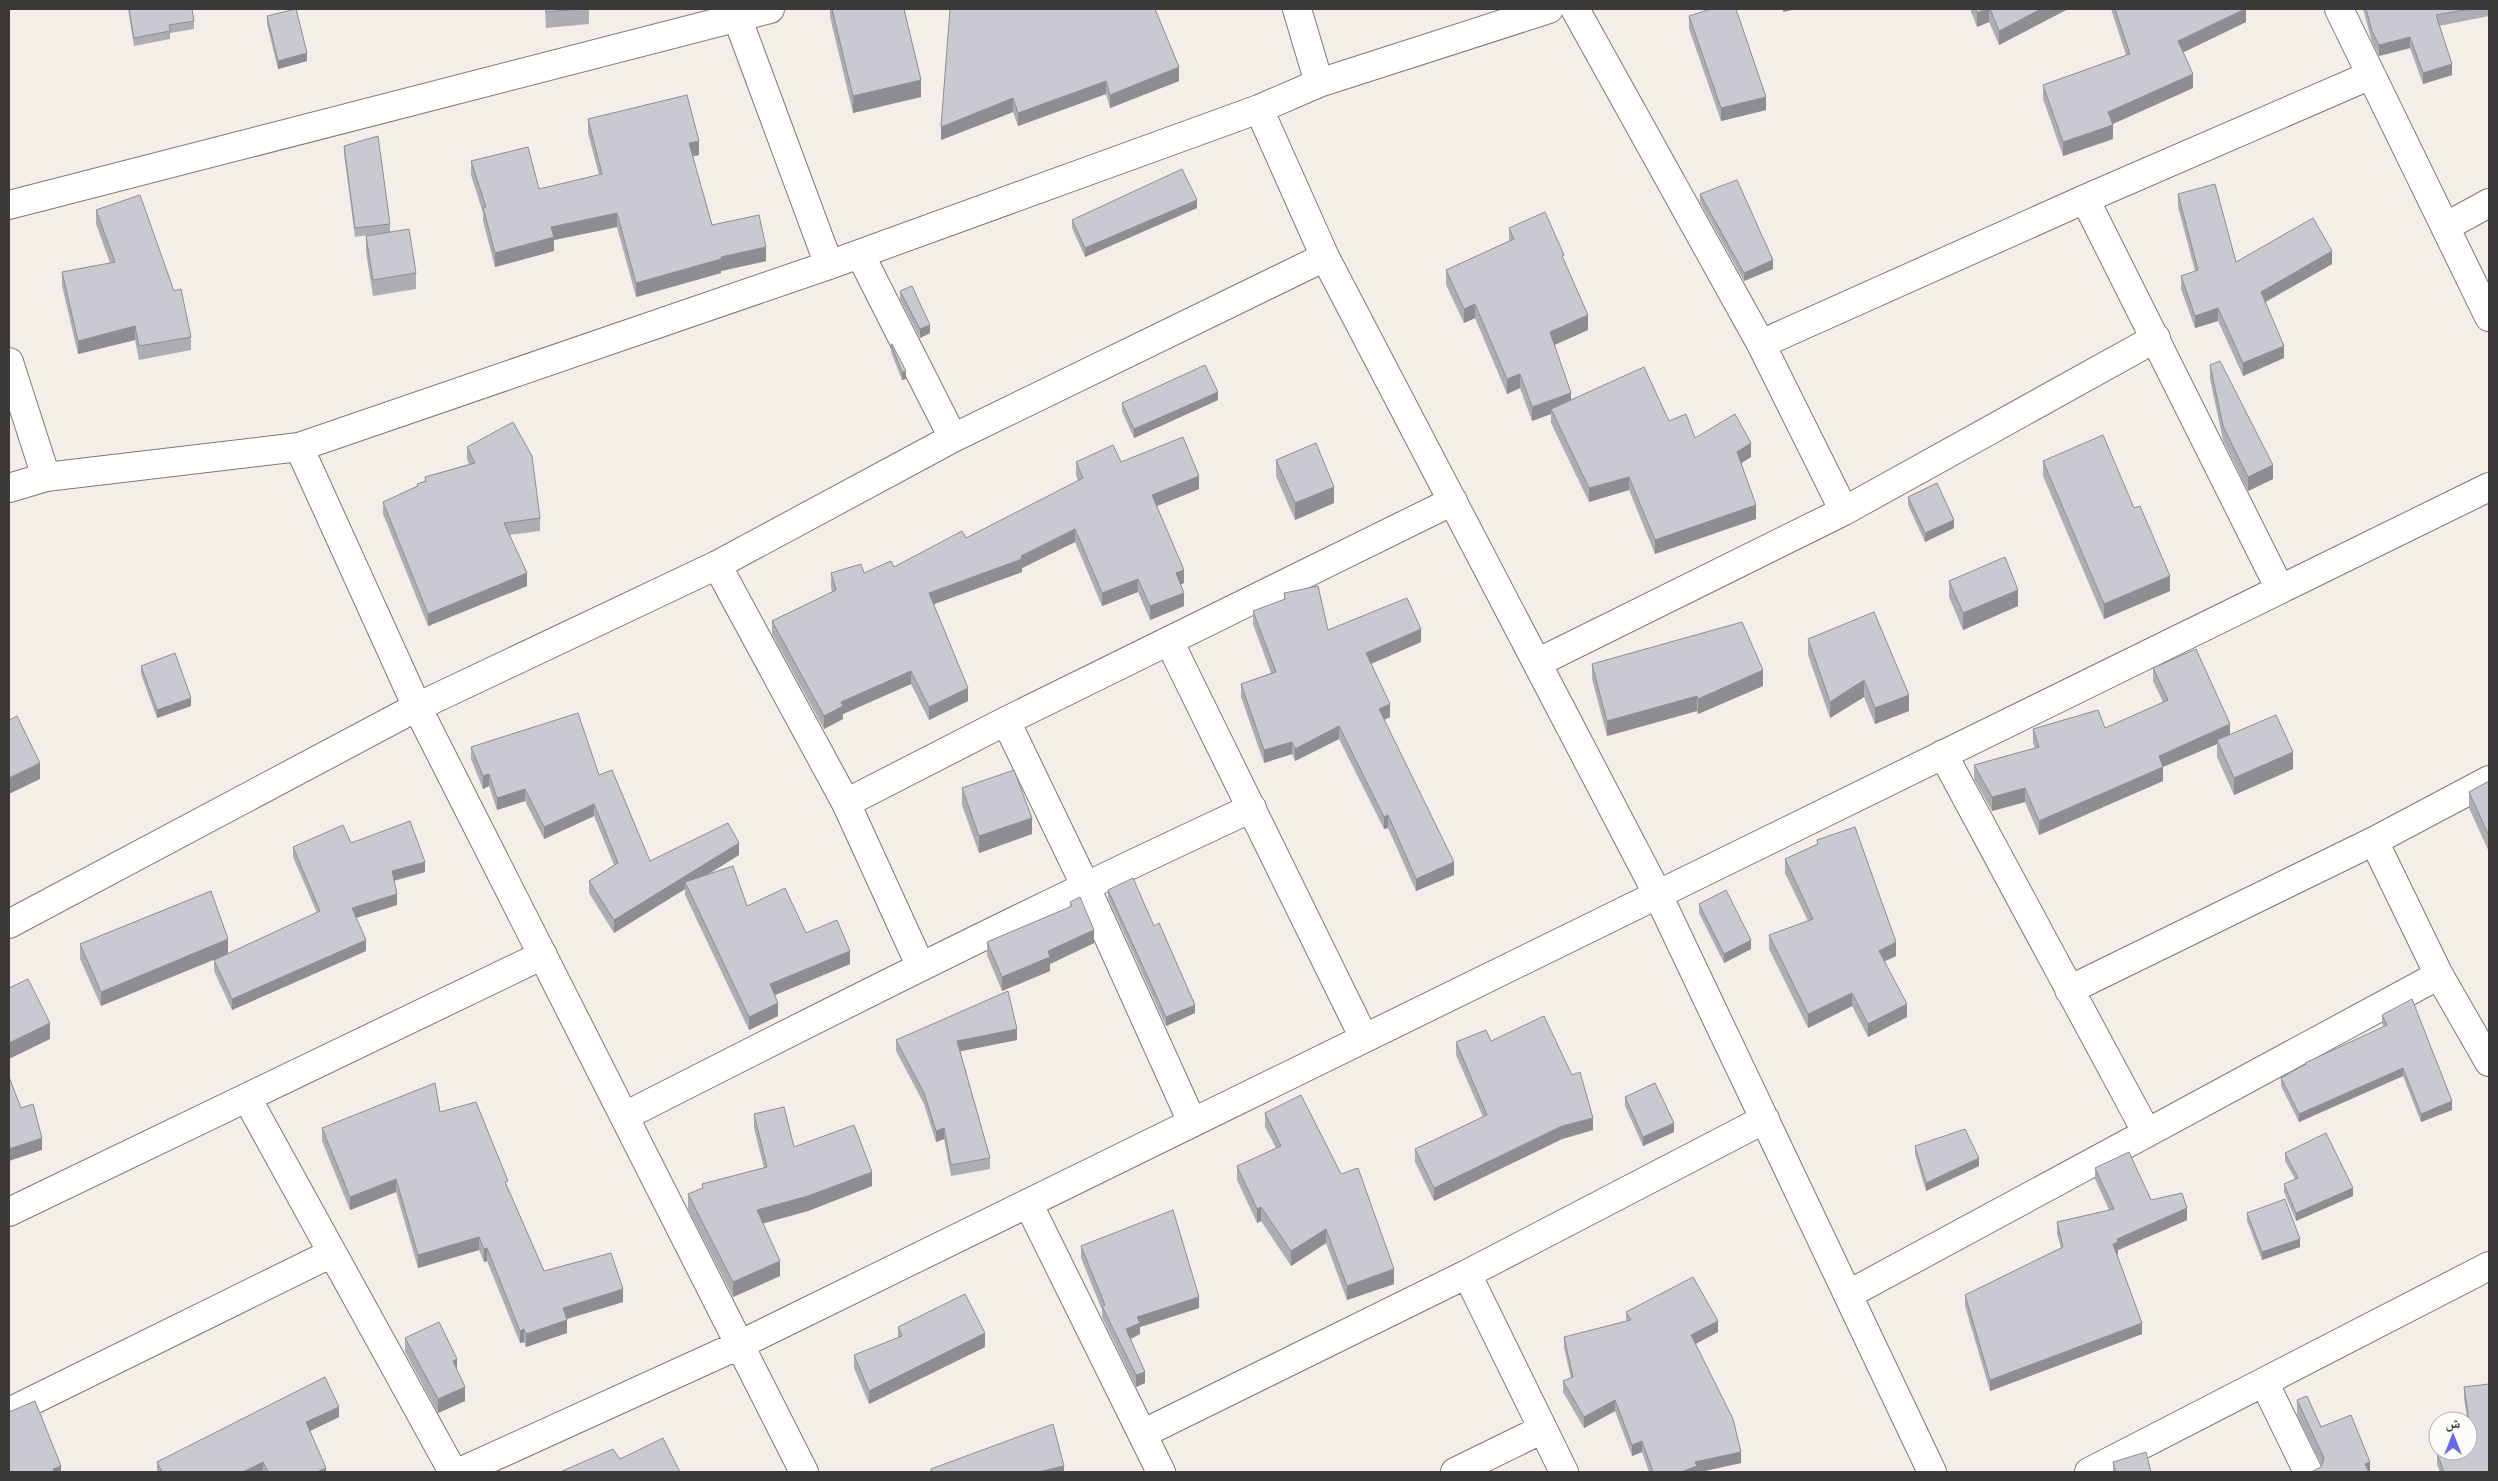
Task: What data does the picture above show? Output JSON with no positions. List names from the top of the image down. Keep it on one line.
{"north":"top"}
